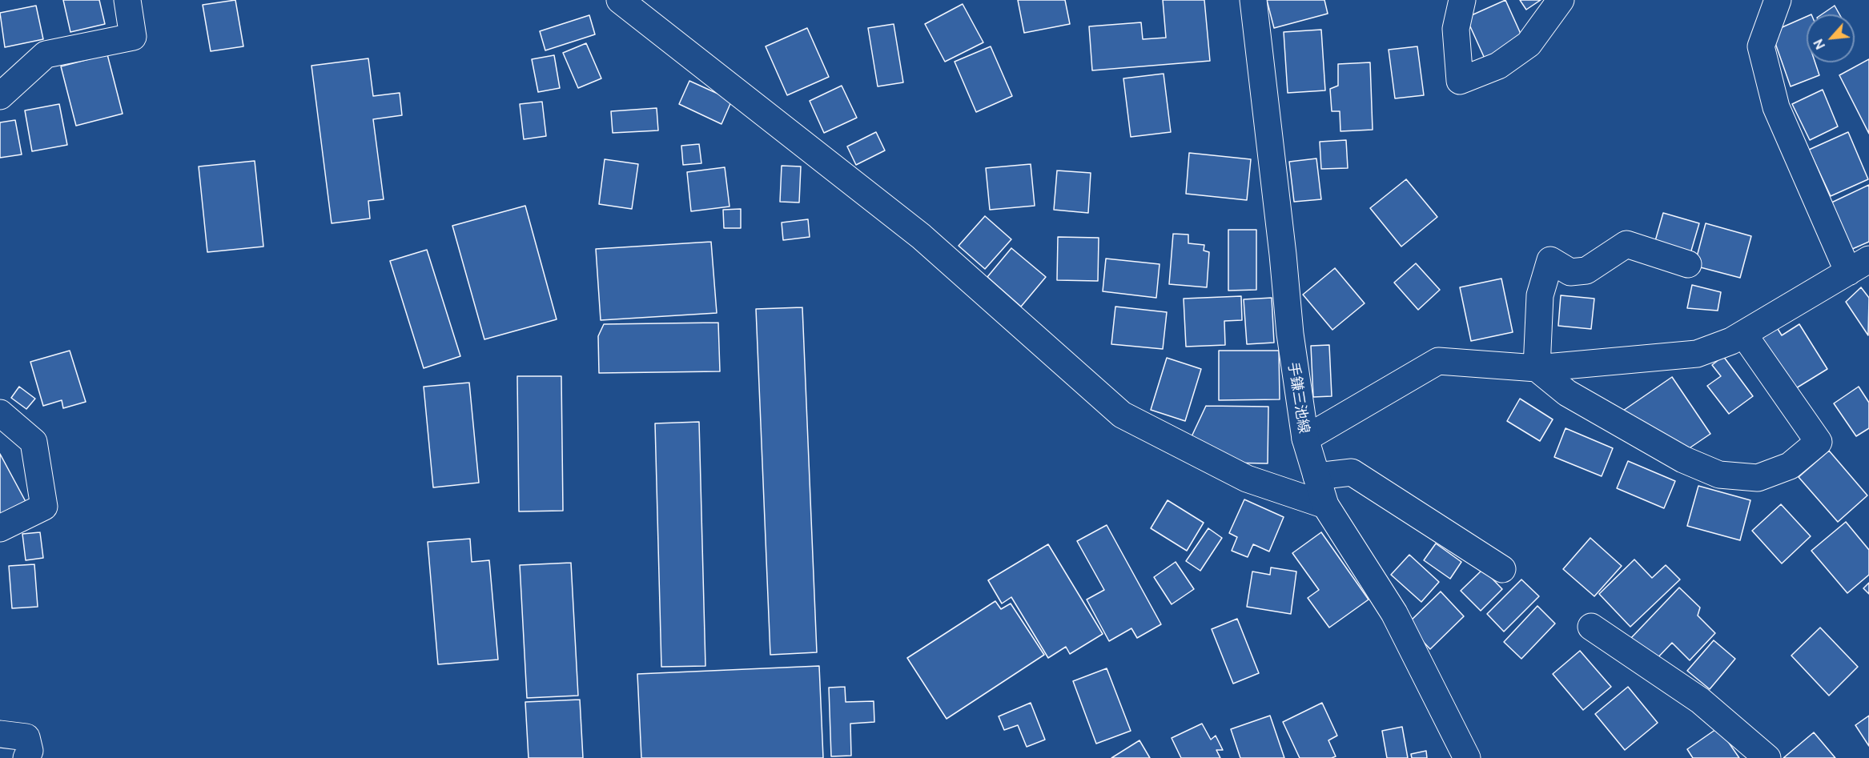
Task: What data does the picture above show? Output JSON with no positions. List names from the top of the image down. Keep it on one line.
{"streets":{"street":["手鎌三池線"]},"north":"bottom left"}
